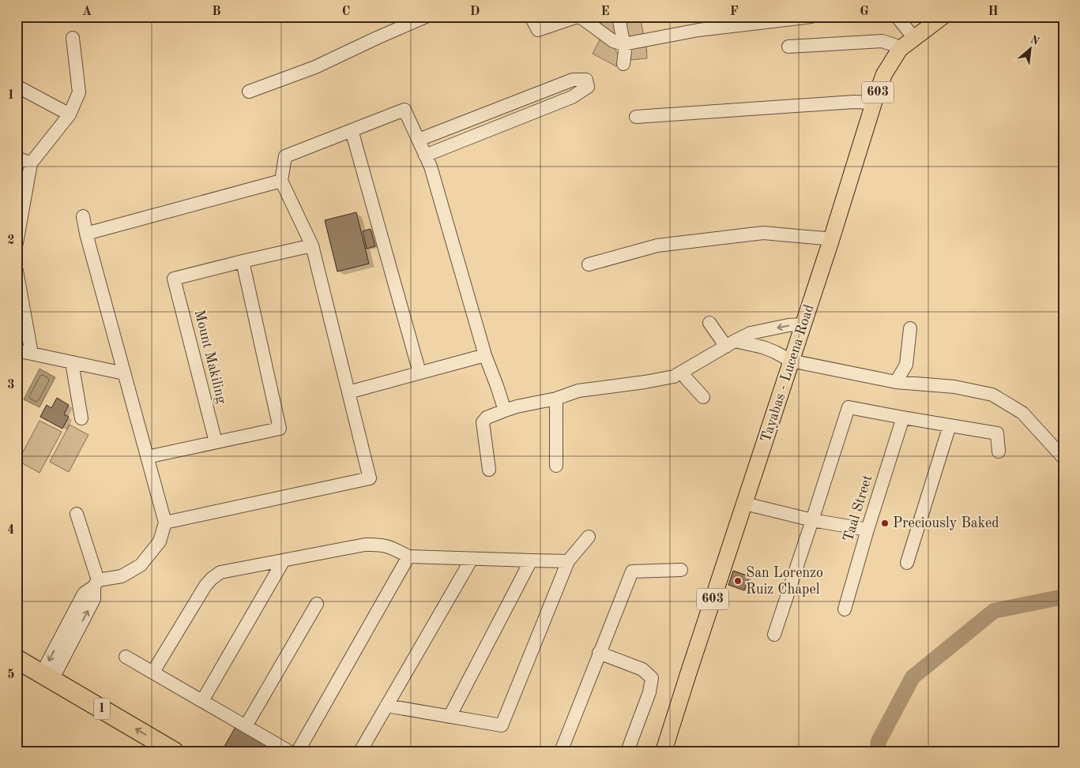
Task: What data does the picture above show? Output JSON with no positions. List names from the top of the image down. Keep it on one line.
{"streets":{"highway":["1"],"main road":["603","Tayabas - Lucena Road"],"street":["Mount Makiling","Taal Street"]},"places":["Preciously Baked","San Lorenzo Ruiz Chapel"],"north":"top right","grid":{"columns":["A","B","C","D","E","F","G","H"],"rows":["1","2","3","4","5"]}}
